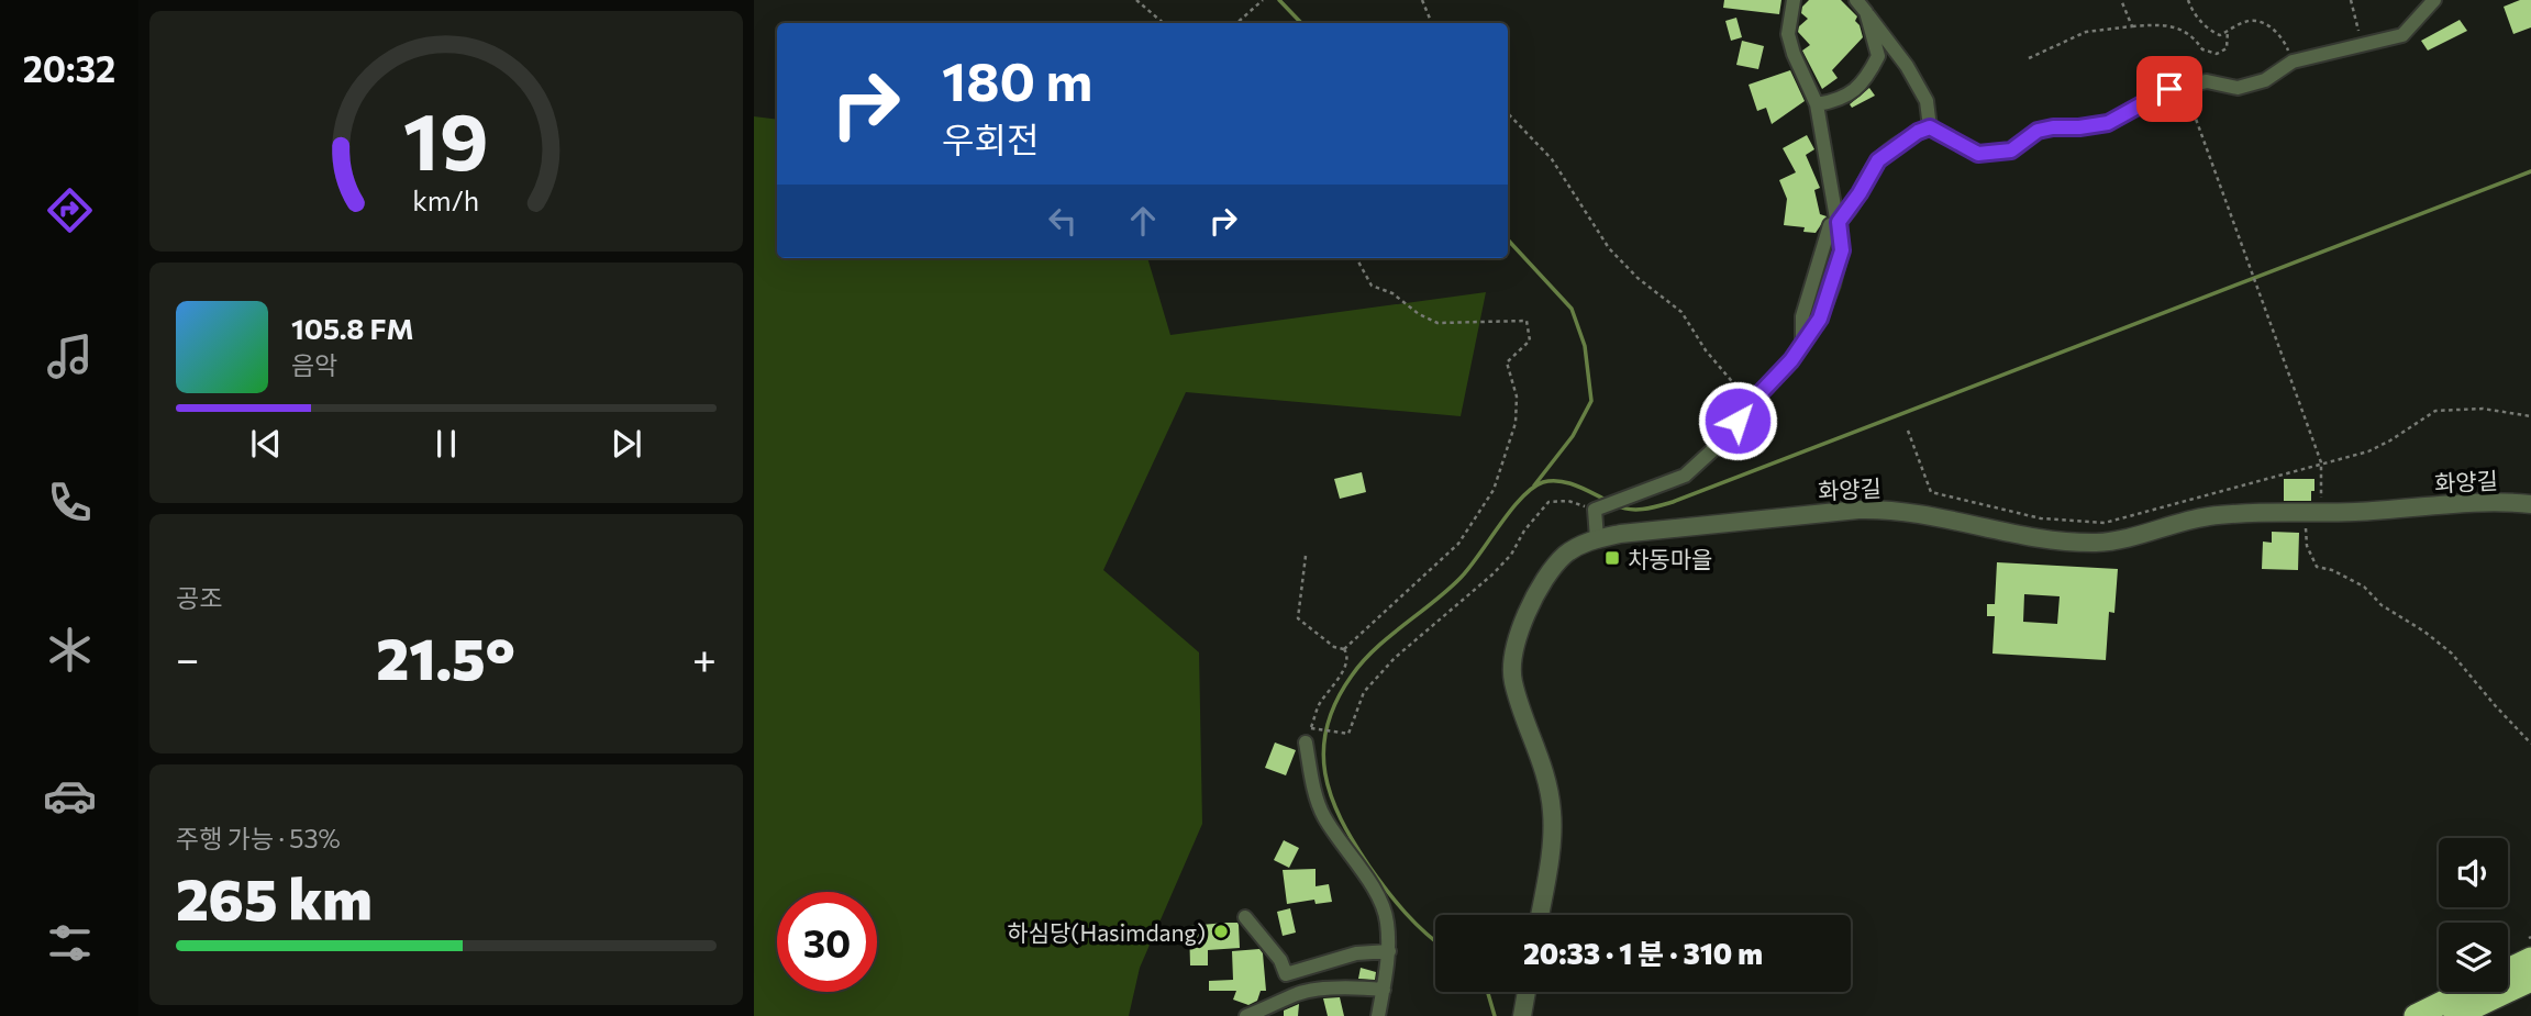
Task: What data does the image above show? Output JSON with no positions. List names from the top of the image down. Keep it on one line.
{"streets":{"street":["화양길"]},"places":{"transit":["차동마을"],"other":["하심당(Hasimdang)"]},"page":{"tabs":"20:32","turn":["180 m","우회전"],"song":["105.8 FM","음악"],"tile":["공조",["주행 가능 · 53%","265 km"]],"heat":["−","21.5°","+"],"limit":"30","trip":"20:33 · 1 분 · 310 m","gauge":["19","km/h"]}}
